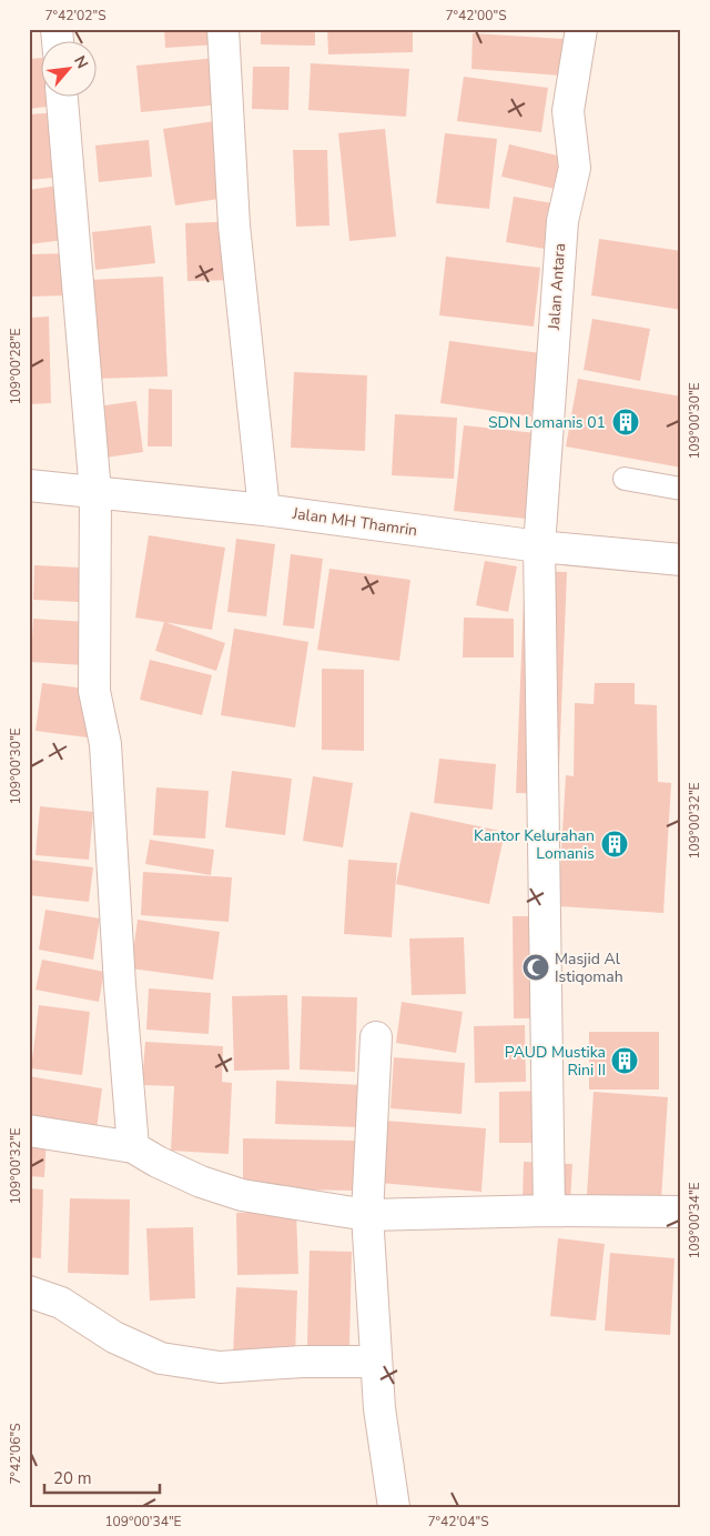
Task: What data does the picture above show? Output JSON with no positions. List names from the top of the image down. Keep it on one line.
{"streets":{"street":["Jalan Antara","Jalan MH Thamrin"]},"crossings":[["Jalan Antara","Jalan MH Thamrin"]],"places":{"building":["SDN Lomanis 01","Kantor Kelurahan Lomanis","PAUD Mustika Rini II"],"mosque":["Masjid Al Istiqomah"]},"scale_bar":"20 m","north":"top right","coordinates":["7°42'02\"S","7°42'00\"S","109°00'28\"E","109°00'30\"E","109°00'32\"E","109°00'34\"E","7°42'06\"S","7°42'04\"S"]}
